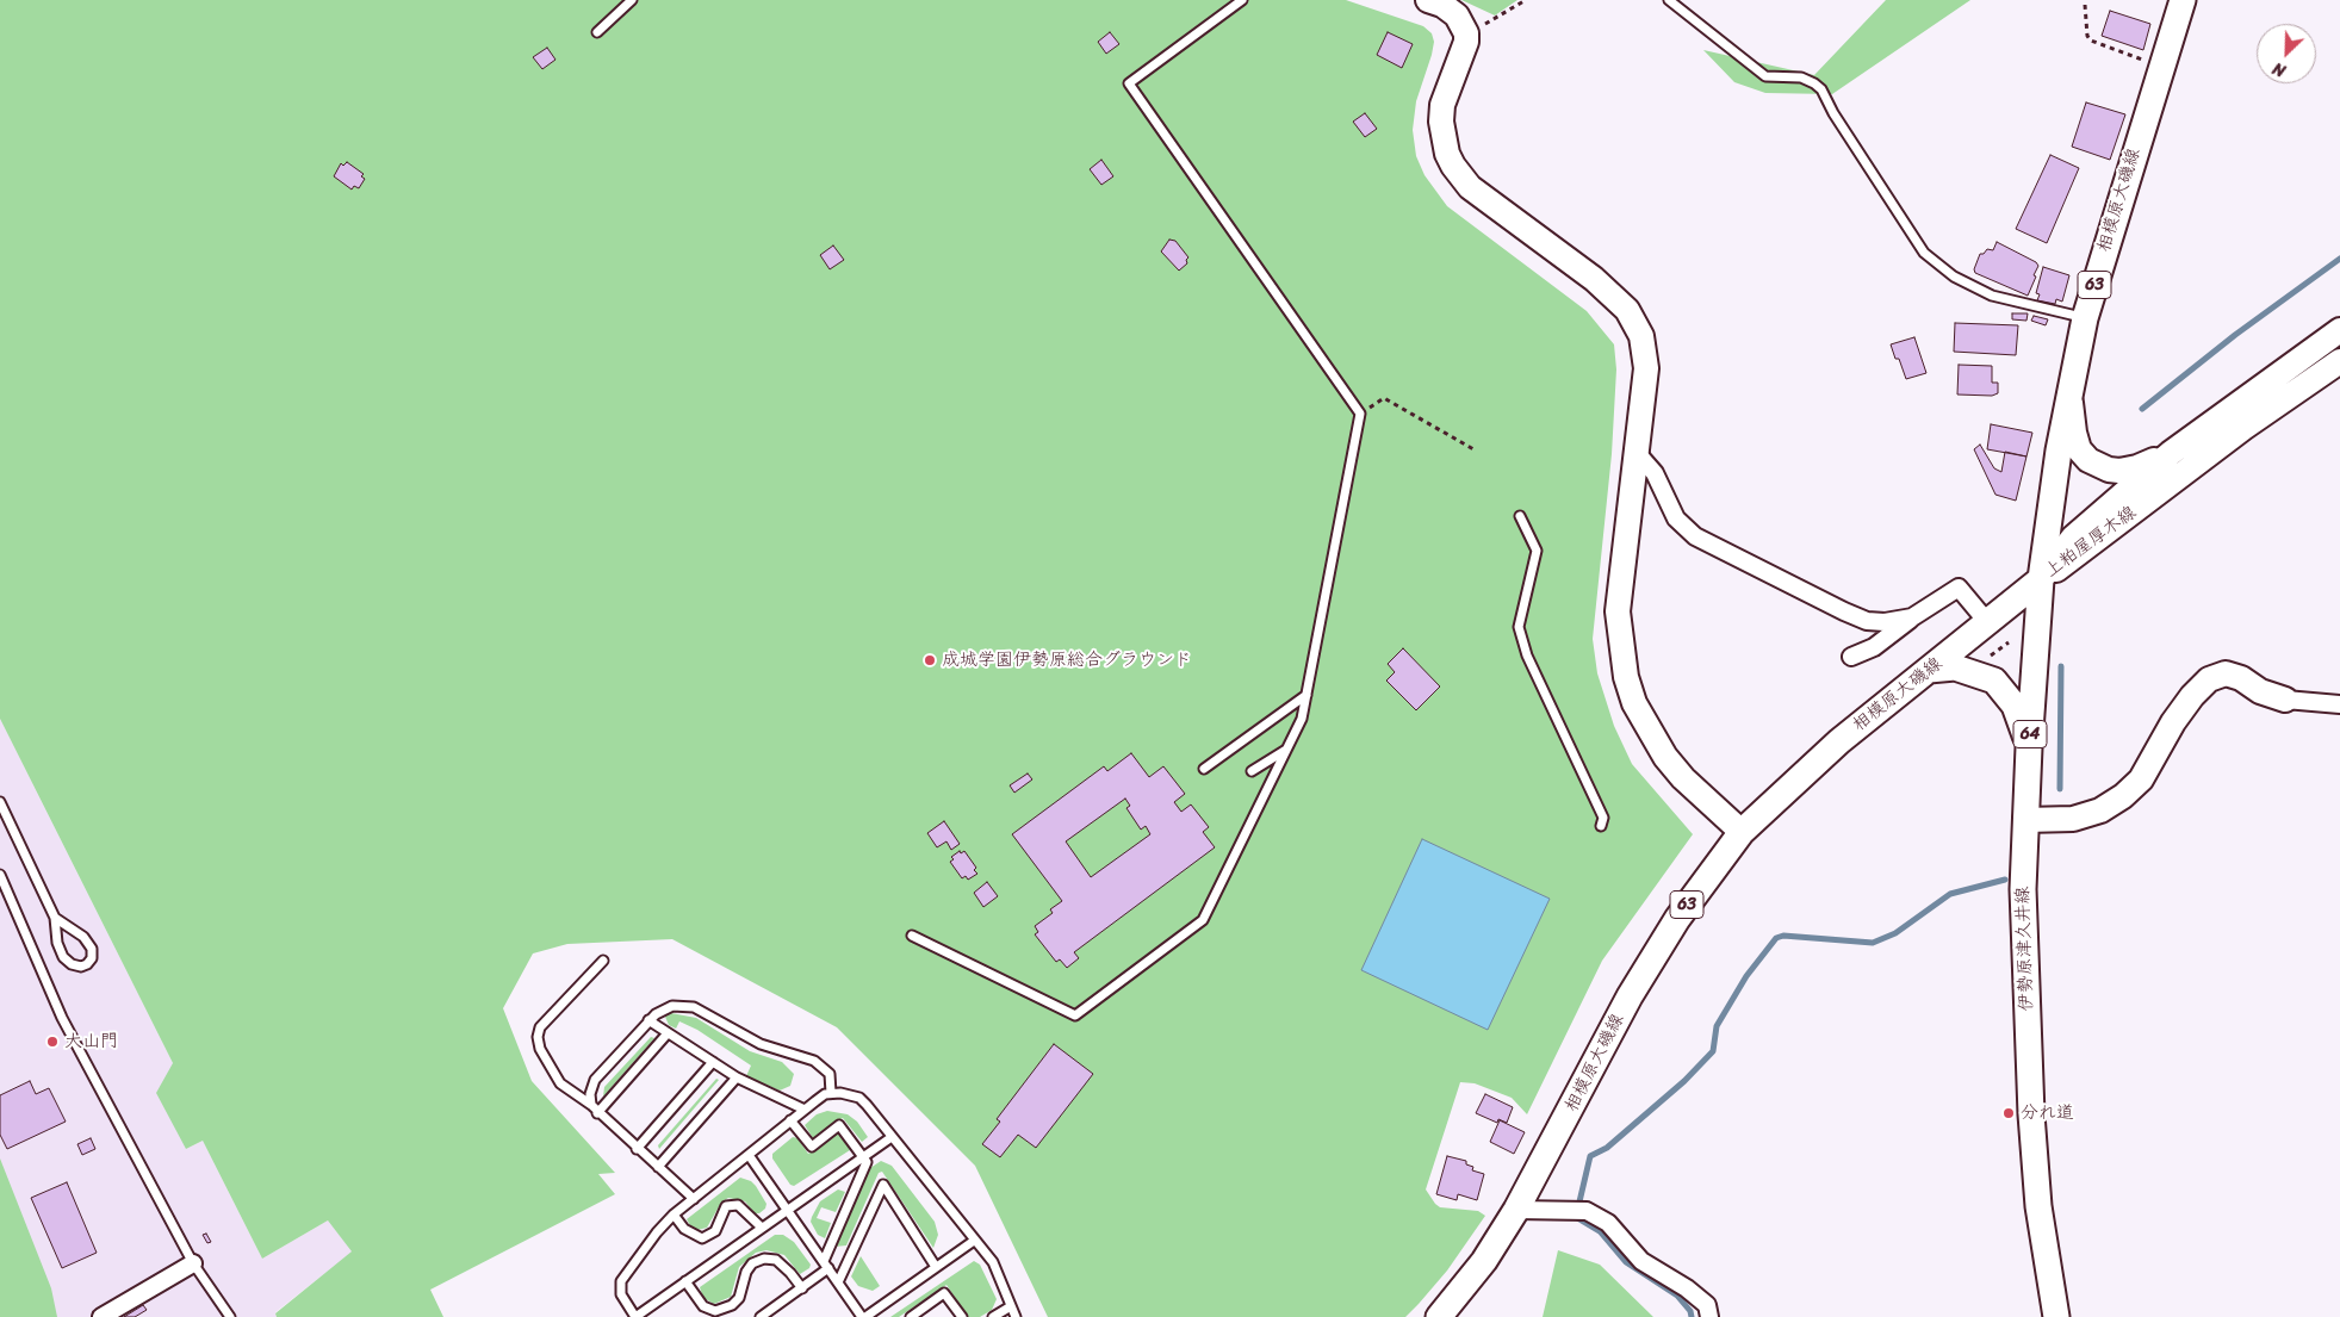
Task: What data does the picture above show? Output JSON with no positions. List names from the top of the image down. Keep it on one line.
{"streets":{"main road":["相模原大磯線","63","64","伊勢原津久井線"],"street":["上粕屋厚木線"]},"crossings":[["相模原大磯線","上粕屋厚木線"],["相模原大磯線","伊勢原津久井線"],["上粕屋厚木線","伊勢原津久井線"]],"places":["成城学園伊勢原総合グラウンド","大山門","分れ道"],"north":"bottom left"}
